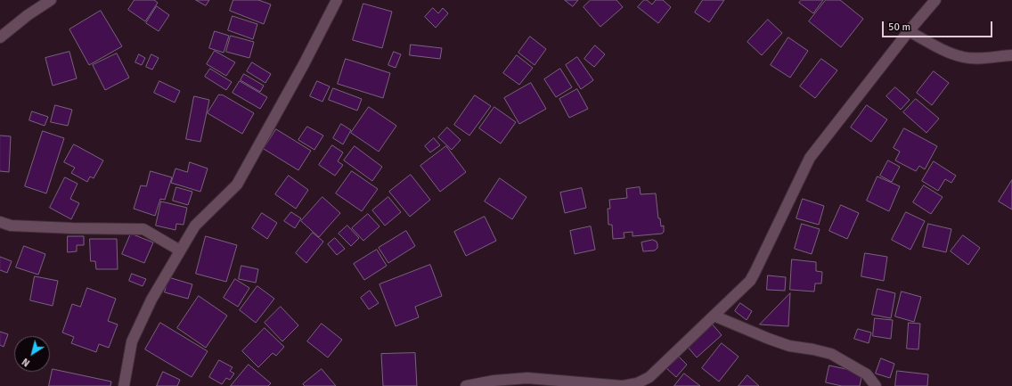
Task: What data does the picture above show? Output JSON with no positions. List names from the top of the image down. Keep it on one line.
{"scale_bar":"50 m","north":"bottom left"}
